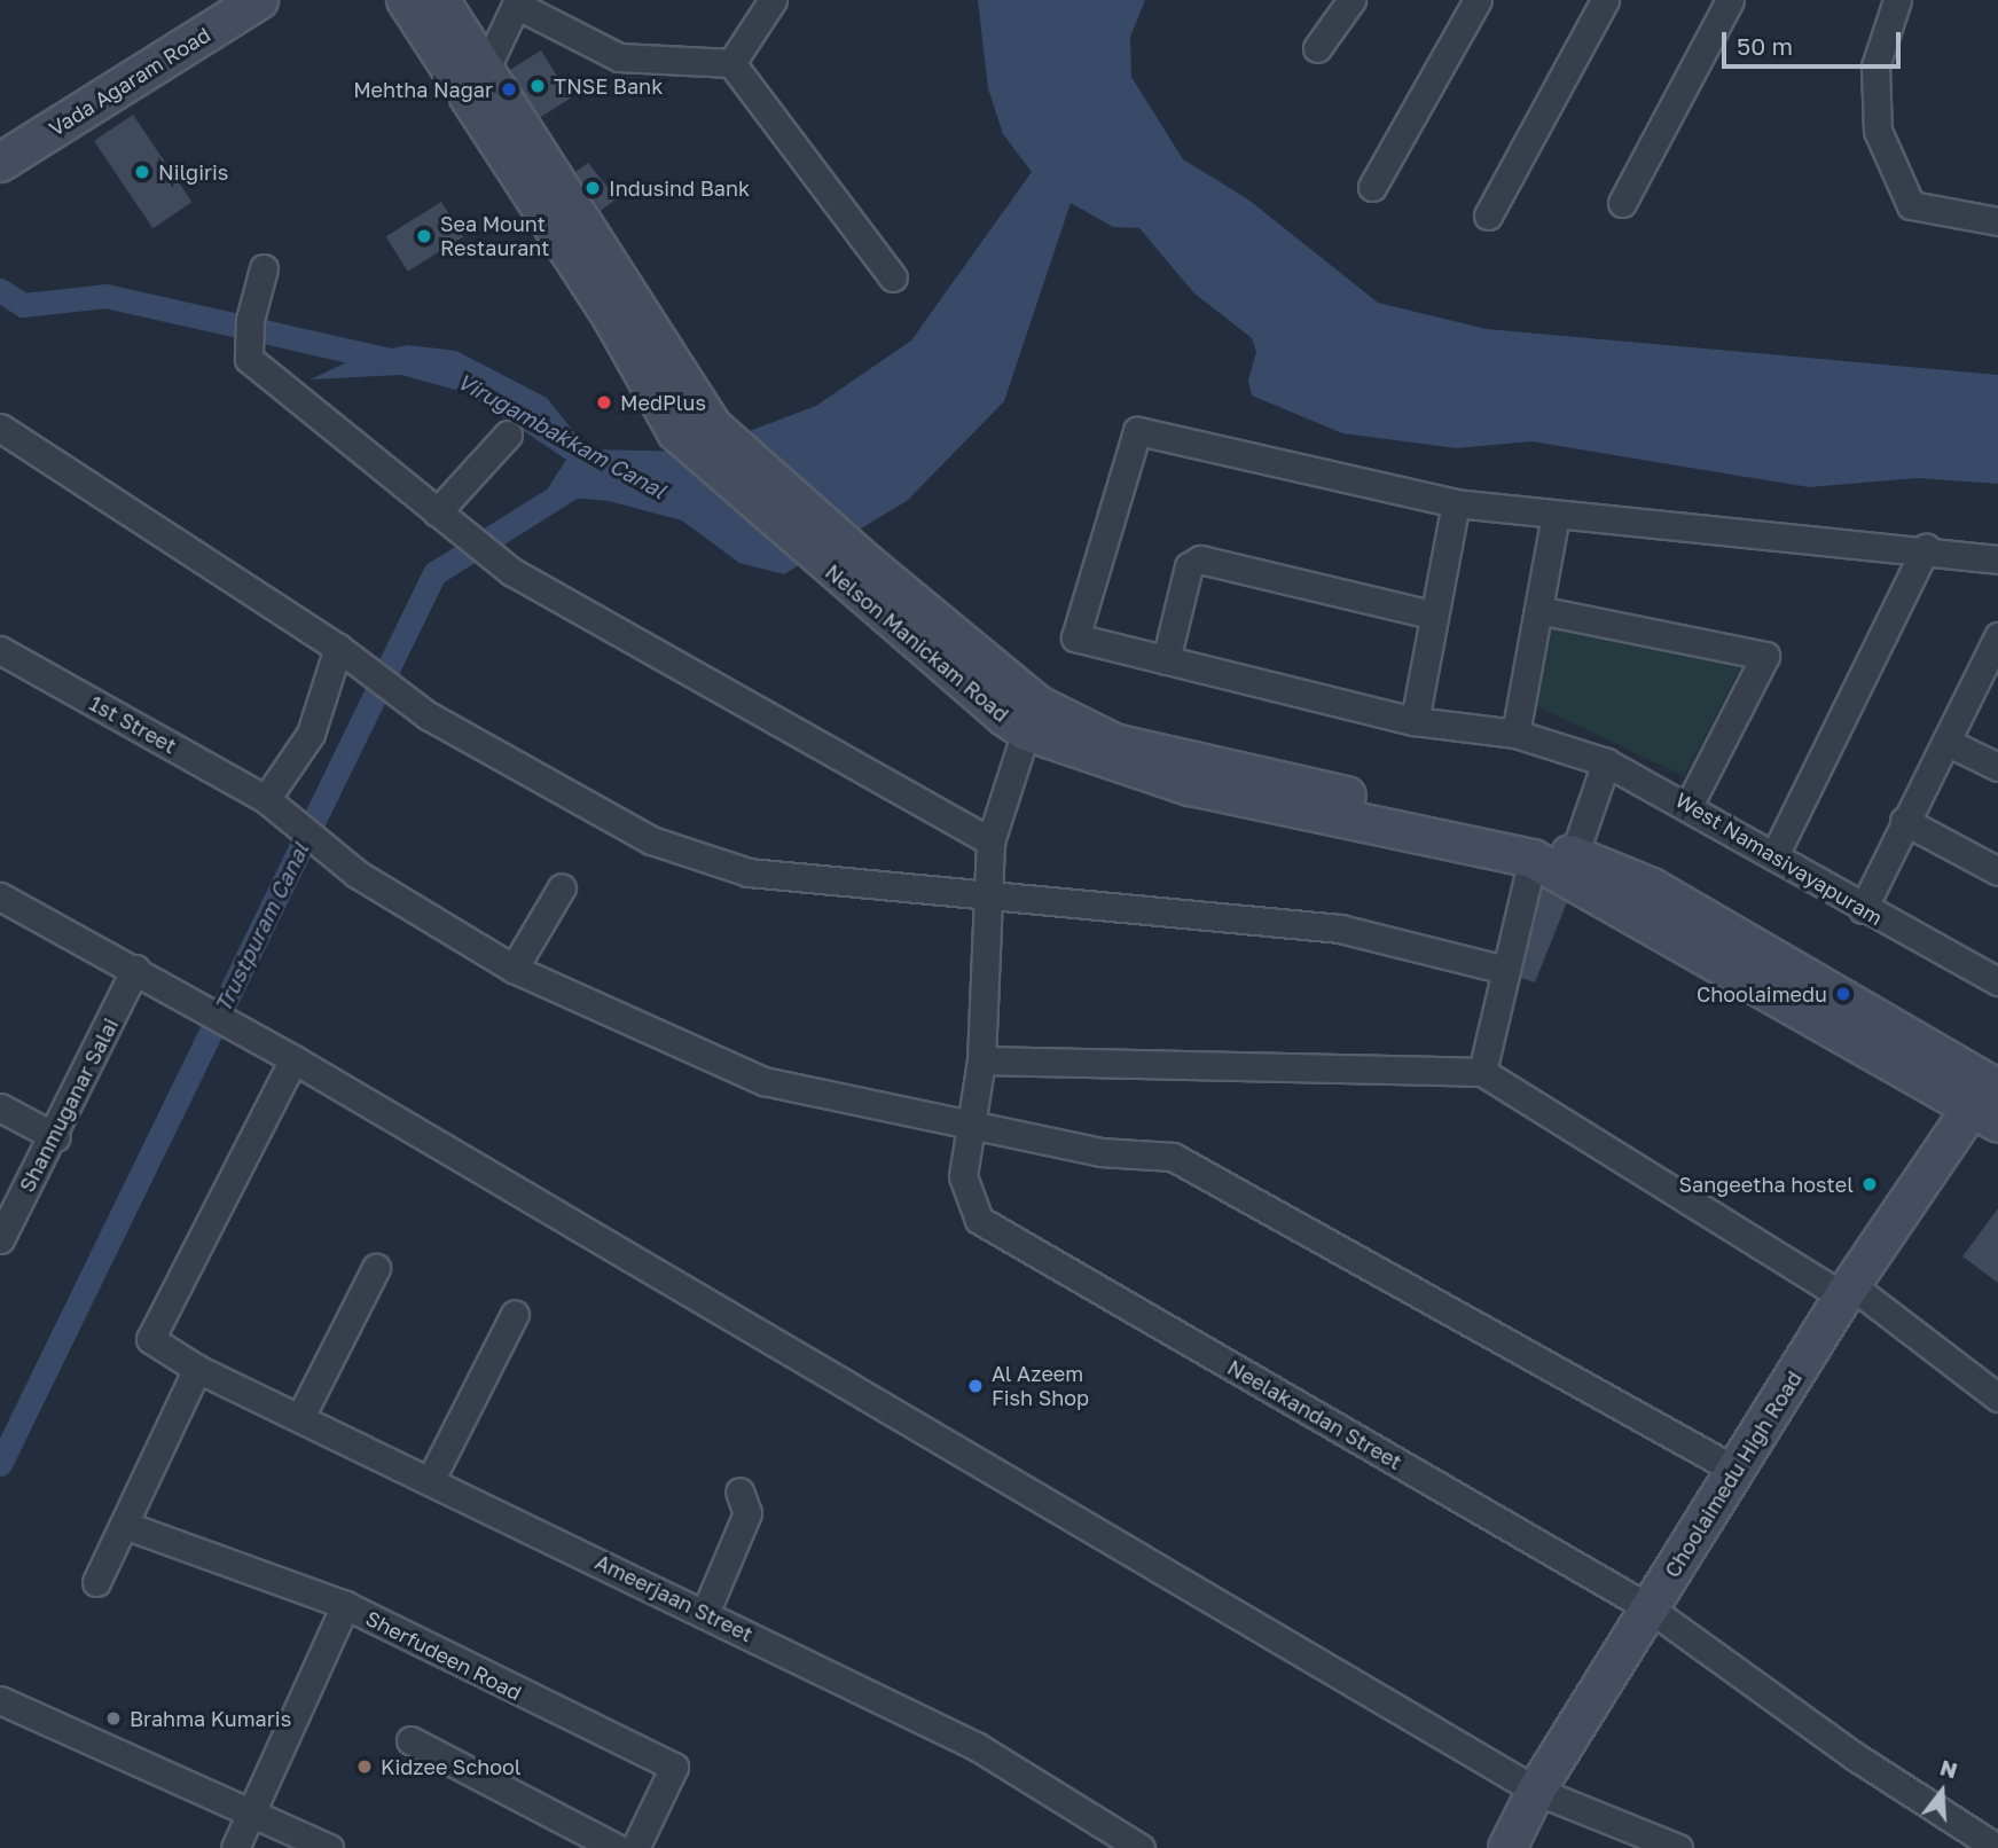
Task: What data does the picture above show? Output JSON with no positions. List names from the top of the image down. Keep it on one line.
{"streets":{"main road":["Vada Agaram Road","Nelson Manickam Road","Choolaimedu High Road"],"street":["1st Street","West Namasivayapuram","Shanmuganar Salai","Neelakandan Street","Ameerjaan Street","Sherfudeen Road"]},"crossings":[["Nelson Manickam Road","Choolaimedu High Road"],["1st Street","Neelakandan Street"],["1st Street","Choolaimedu High Road"],["Neelakandan Street","Choolaimedu High Road"]],"water":["Virugambakkam Canal","Trustpuram Canal"],"places":["TNSE Bank","Mehtha Nagar","Nilgiris","Indusind Bank","Sea Mount Restaurant","MedPlus","Choolaimedu","Sangeetha hostel","Al Azeem Fish Shop","Brahma Kumaris","Kidzee School"],"scale_bar":"50 m","north":"top"}
